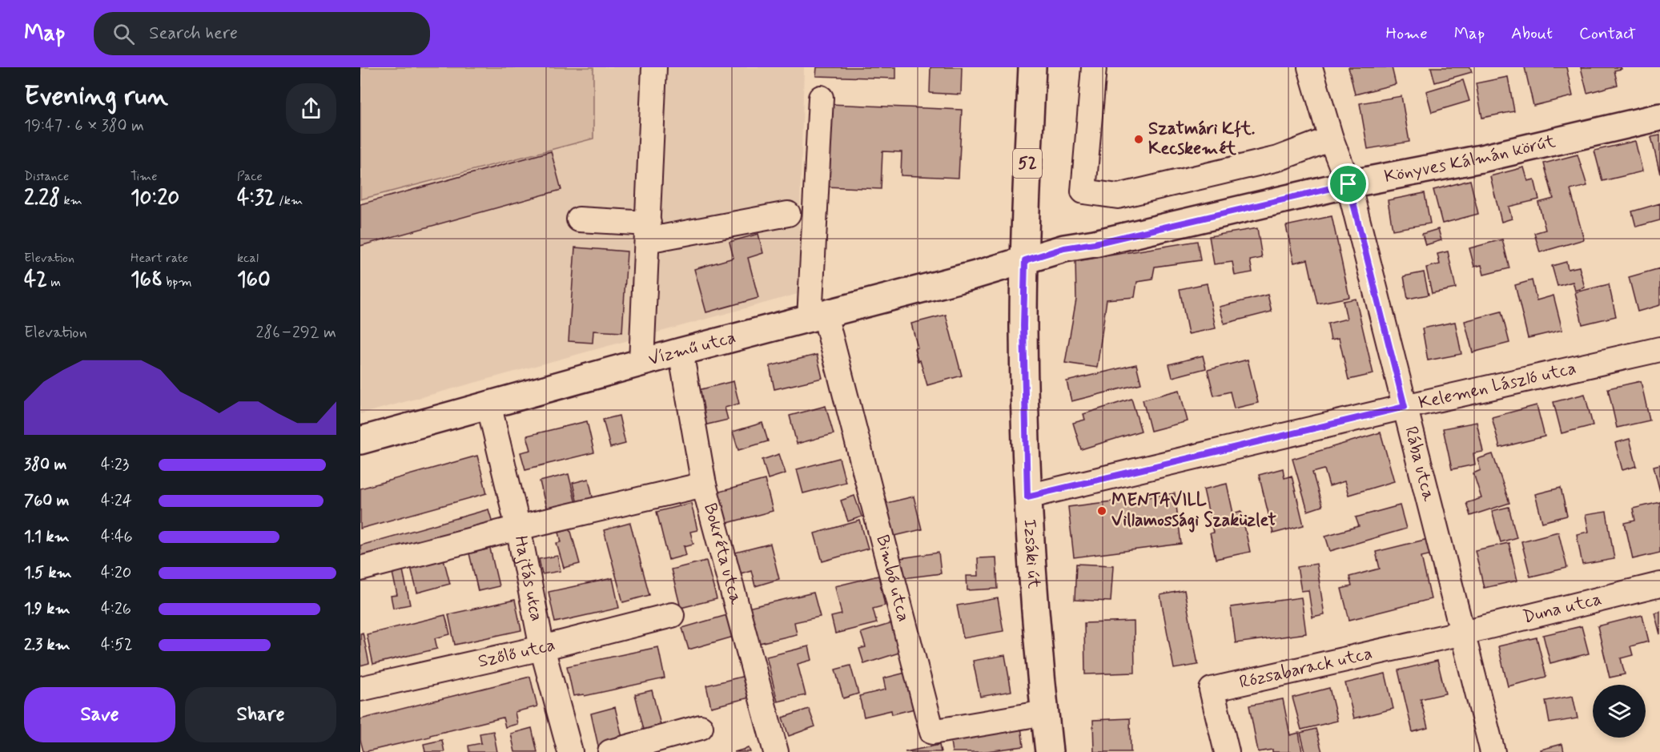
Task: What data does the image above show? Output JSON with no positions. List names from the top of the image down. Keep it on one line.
{"streets":{"main road":["Könyves Kálmán körút","52","Vízmű utca","Izsáki út"],"street":["Kelemen László utca","Rába utca","Bokréta utca","Hajtás utca","Bimbó utca","Duna utca","Szőlő utca","Rózsabarack utca"]},"crossings":[["Könyves Kálmán körút","Vízmű utca"],["Könyves Kálmán körút","Rába utca"],["Könyves Kálmán körút","Izsáki út"],["Vízmű utca","Bokréta utca"],["Vízmű utca","Izsáki út"],["Vízmű utca","Hajtás utca"],["Vízmű utca","Bimbó utca"],["Kelemen László utca","Rába utca"],["Kelemen László utca","Izsáki út"],["Rába utca","Duna utca"],["Rába utca","Rózsabarack utca"],["Izsáki út","Bimbó utca"],["Hajtás utca","Szőlő utca"],["Duna utca","Rózsabarack utca"]],"places":["Szatmári Kft. Kecskemét","MENTAVILL Villamossági Szaküzlet"],"page":{"header":"Map","search":"Search here","nav":["Home","Map","About","Contact"],"heading":["Evening run","19:47 · 6 × 380 m"],"stats":[["Distance","2.28 km"],["Time","10:20"],["Pace","4:32 /km"],["Elevation","42 m"],["Heart rate","168 bpm"],["kcal","160"]],"chart":["Elevation","286–292 m"],"list":[{"name":"380 m","note":"4:23"},{"name":"760 m","note":"4:24"},{"name":"1.1 km","note":"4:46"},{"name":"1.5 km","note":"4:20"},{"name":"1.9 km","note":"4:26"},{"name":"2.3 km","note":"4:52"}],"buttons":["Save","Share"]}}
